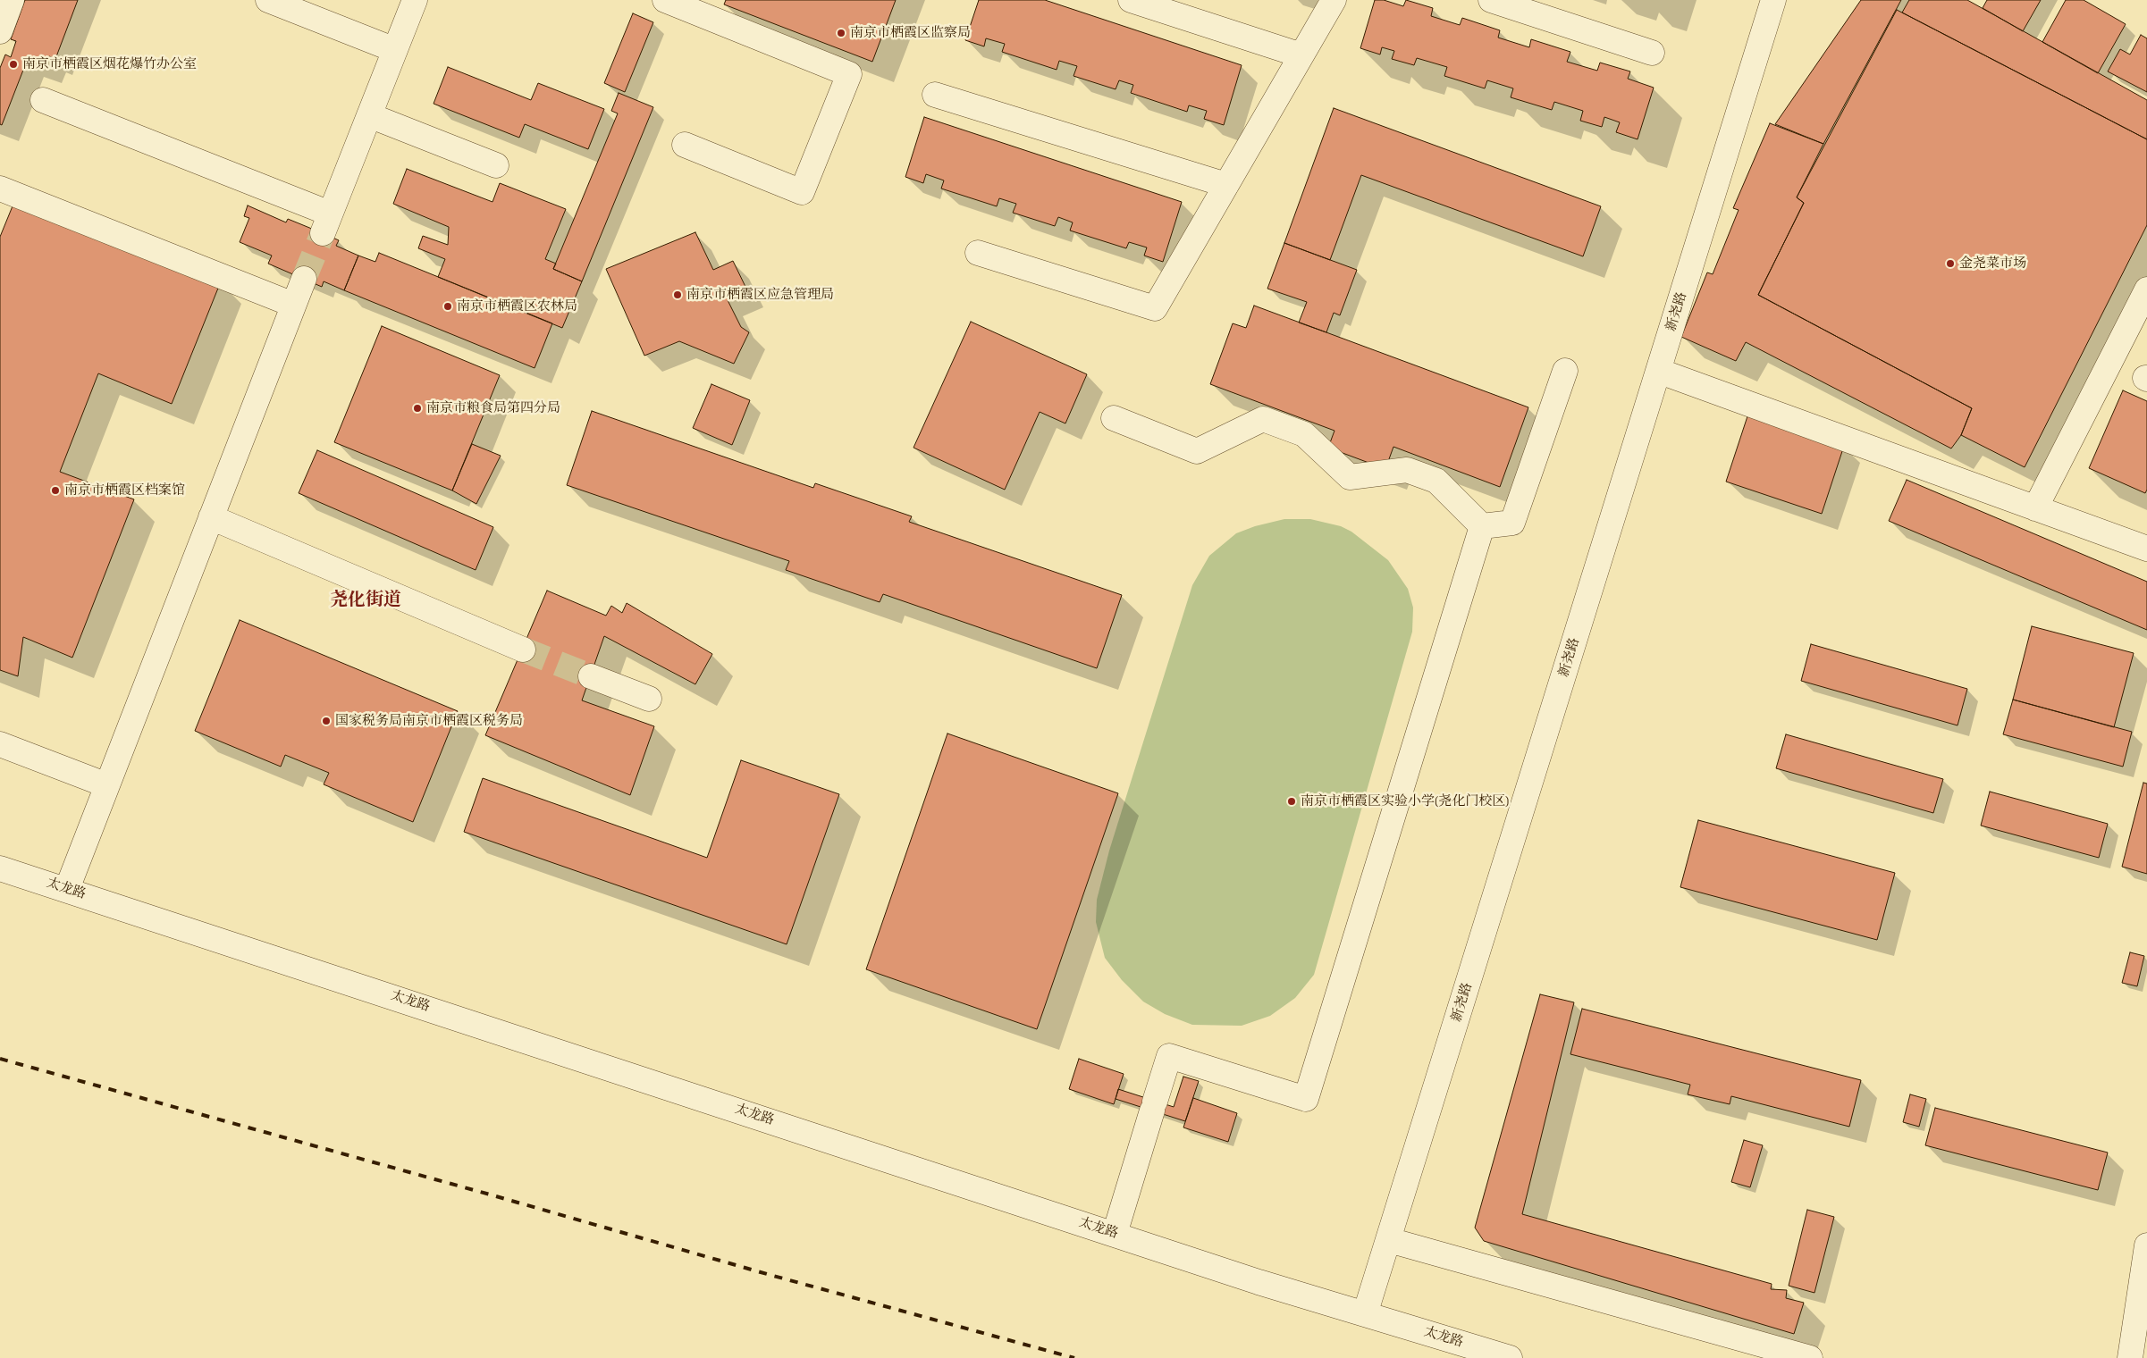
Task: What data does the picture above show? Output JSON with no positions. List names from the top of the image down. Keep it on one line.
{"streets":{"street":["新尧路","太龙路"]},"crossings":[["新尧路","太龙路"]],"districts":["尧化街道"],"places":["南京市栖霞区监察局","南京市栖霞区烟花爆竹办公室","金尧菜市场","南京市栖霞区应急管理局","南京市栖霞区农林局","南京市粮食局第四分局","南京市栖霞区档案馆","国家税务局南京市栖霞区税务局","南京市栖霞区实验小学(尧化门校区)"]}
